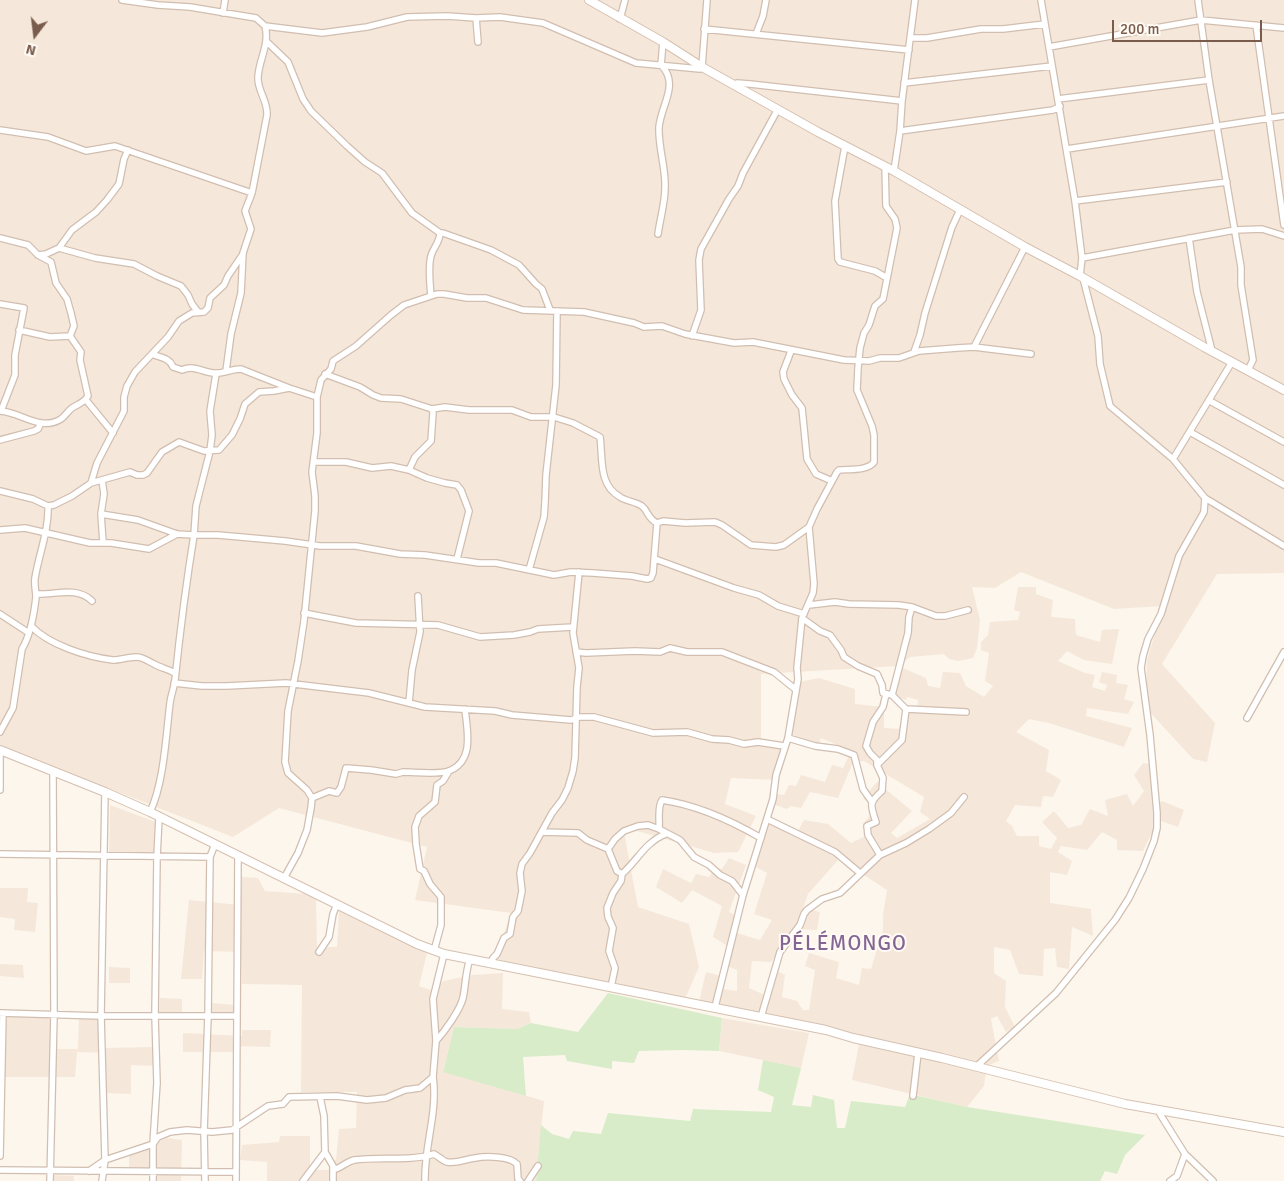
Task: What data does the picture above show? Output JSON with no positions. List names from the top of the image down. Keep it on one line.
{"districts":["PÉLÉMONGO"],"scale_bar":"200 m","north":"bottom"}
